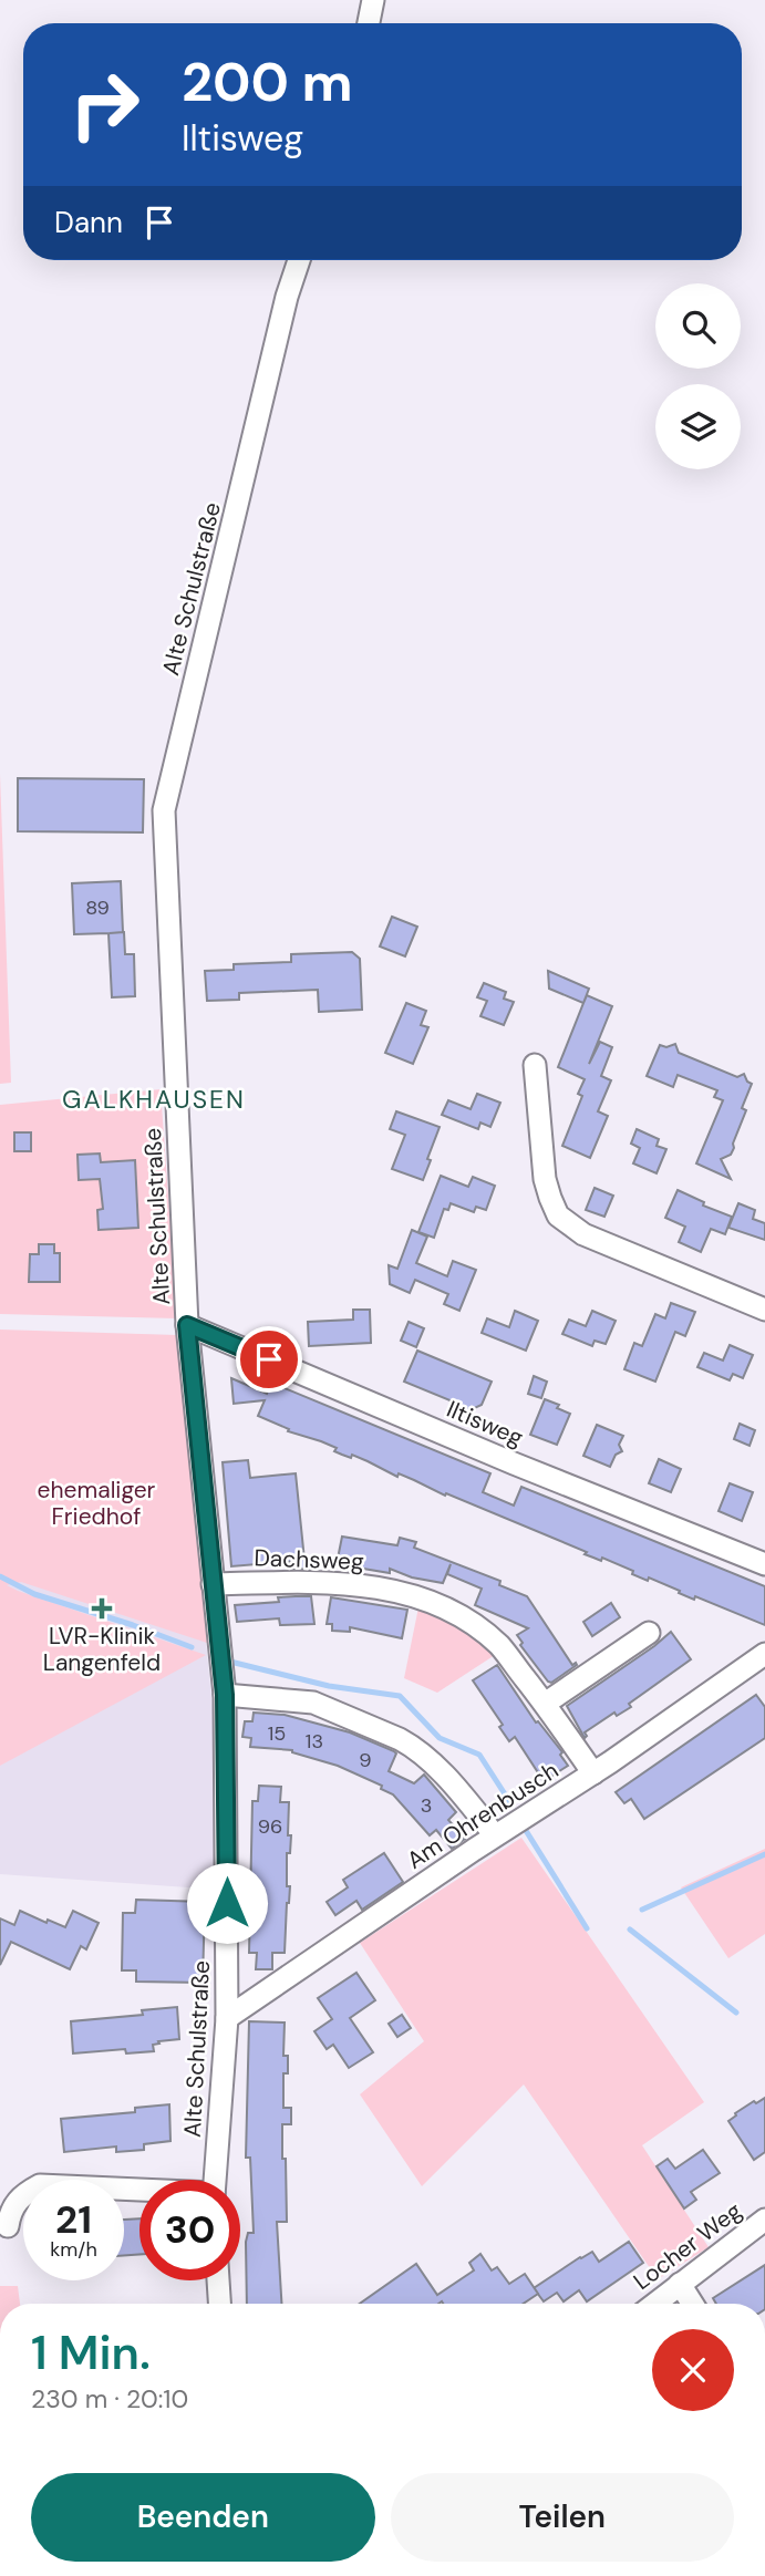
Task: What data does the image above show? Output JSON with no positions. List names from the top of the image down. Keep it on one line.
{"streets":{"street":["Alte Schulstraße","Iltisweg","Dachsweg","Am Ohrenbusch","Locher Weg"]},"crossings":[["Alte Schulstraße","Iltisweg"],["Alte Schulstraße","Dachsweg"],["Alte Schulstraße","Am Ohrenbusch"],["Dachsweg","Am Ohrenbusch"]],"districts":["GALKHAUSEN"],"parks":["ehemaliger Friedhof"],"places":{"health":["LVR-Klinik Langenfeld"]},"house_numbers":["89","15","13","9","3","96"],"page":{"turn":["200 m","Iltisweg"],"then":"Dann","speed":"21 km/h","limit":"30","heading":["1 Min.","230 m · 20:10"],"buttons":["Beenden","Teilen"]}}
